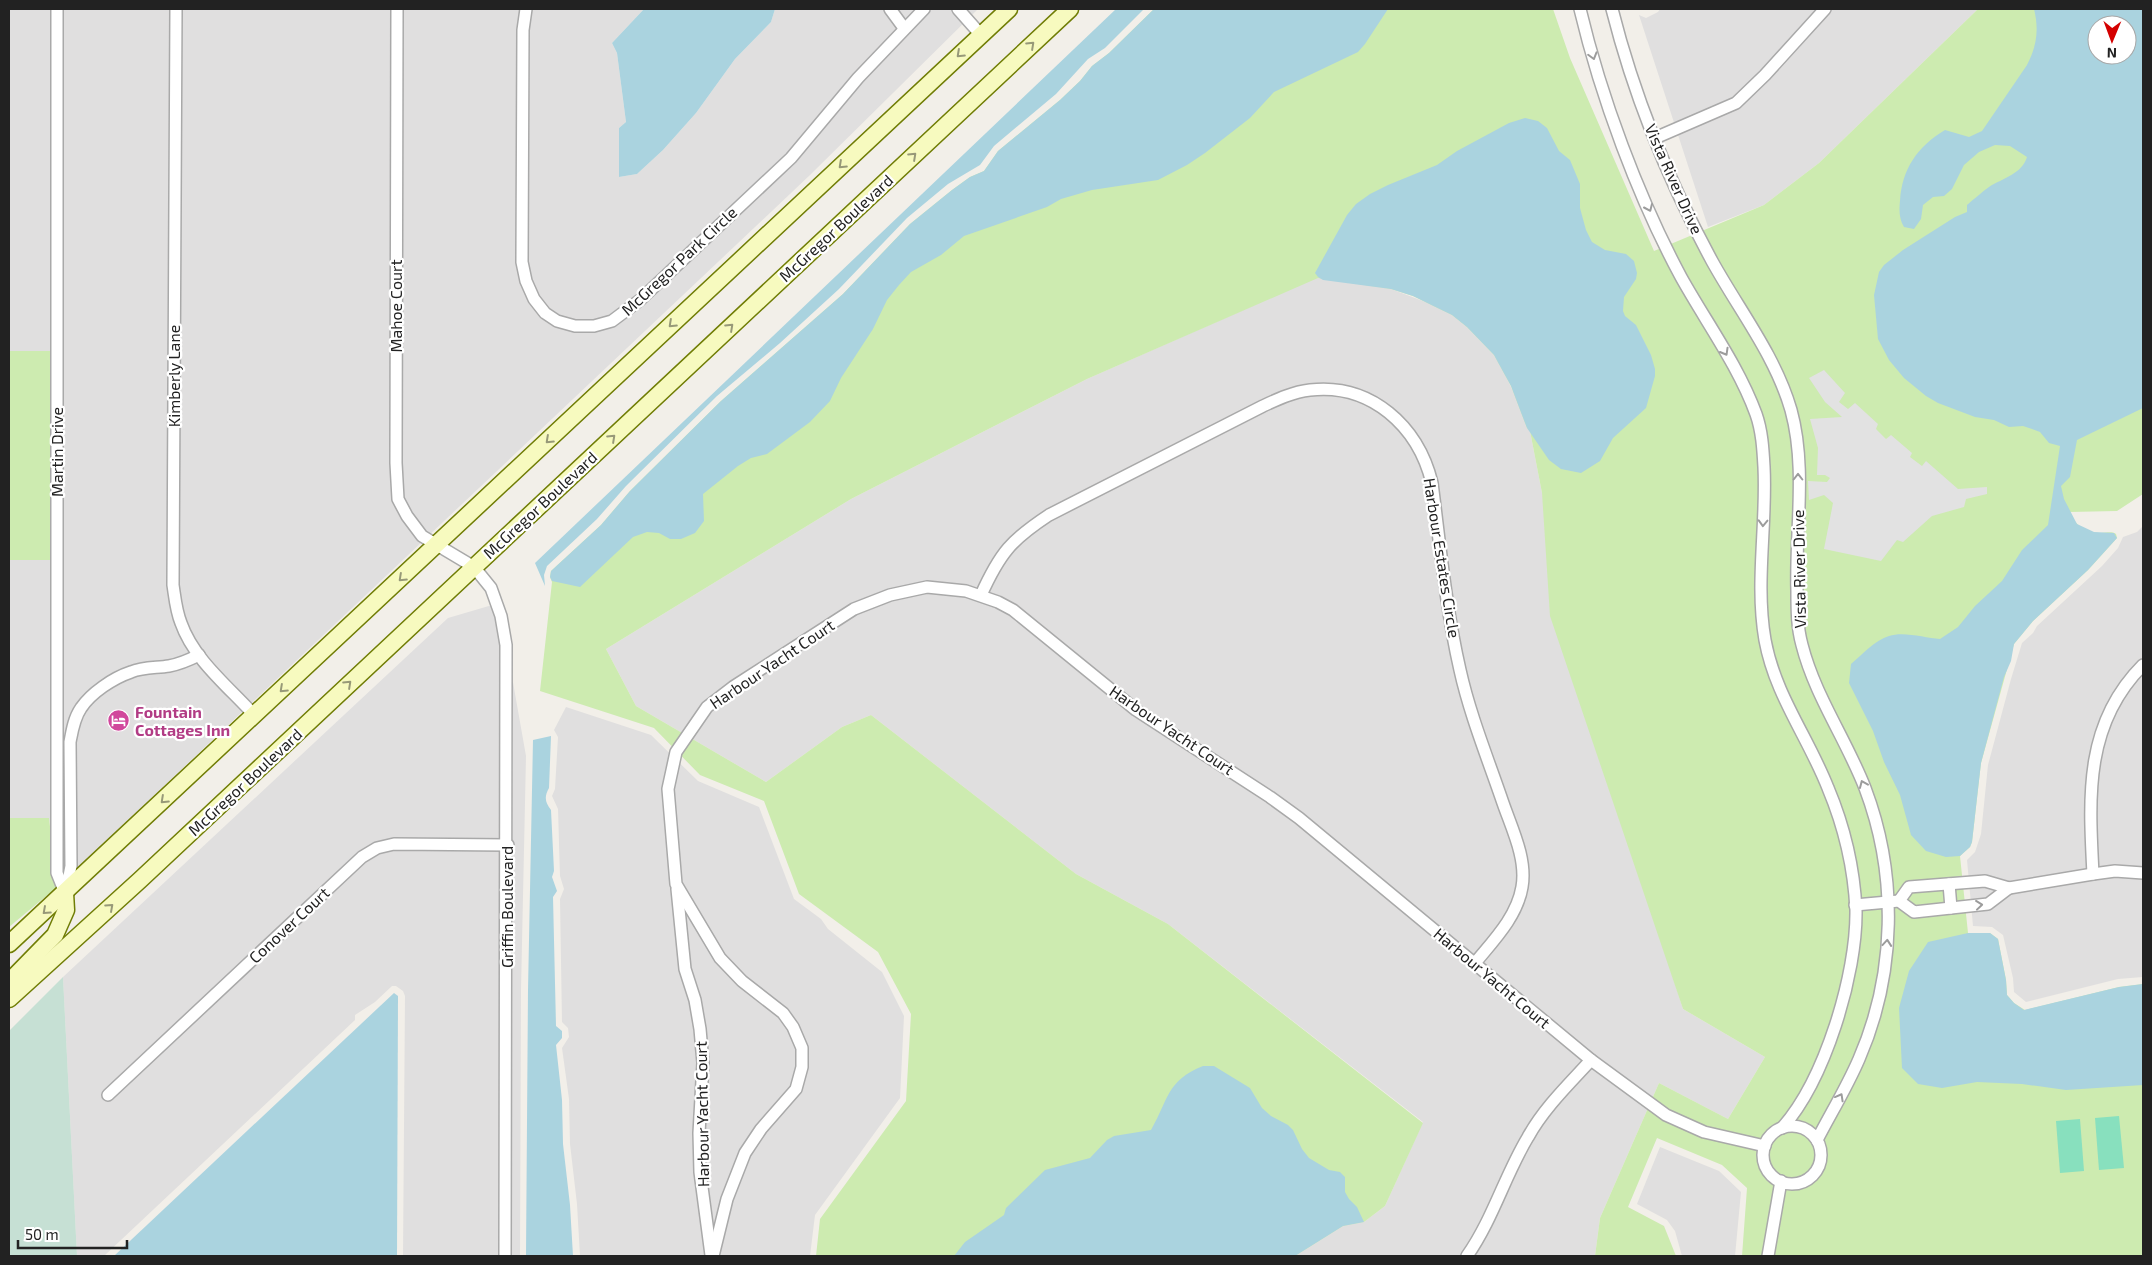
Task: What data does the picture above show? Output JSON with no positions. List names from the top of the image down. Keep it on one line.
{"streets":{"main road":["McGregor Boulevard"],"street":["Vista River Drive","McGregor Park Circle","Mahoe Court","Kimberly Lane","Martin Drive","Harbour Estates Circle","Harbour Yacht Court","Griffin Boulevard","Conover Court"]},"crossings":[["Vista River Drive","Harbour Yacht Court"],["McGregor Boulevard","Mahoe Court"],["McGregor Boulevard","Griffin Boulevard"],["Mahoe Court","Griffin Boulevard"],["Harbour Estates Circle","Harbour Yacht Court"],["Griffin Boulevard","Conover Court"]],"places":{"hotel":["Fountain Cottages Inn"]},"scale_bar":"50 m","north":"bottom"}
